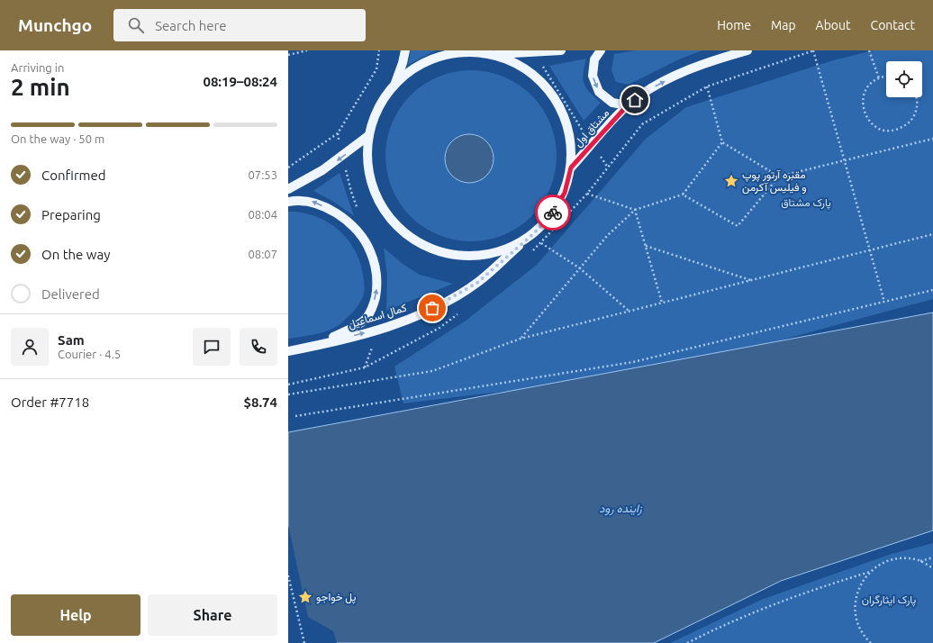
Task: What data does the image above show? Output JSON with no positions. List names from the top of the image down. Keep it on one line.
{"streets":{"main road":["مشتاق اول","کمال اسماعیل"]},"one_way":["مشتاق اول","کمال اسماعیل"],"water":["زاینده رود"],"parks":["پارک مشتاق","پارک ایثارگران"],"places":{"place":["مقبره آرتور پوپ و فیلیس آکرمن","پل خواجو"]},"page":{"header":"Munchgo","search":"Search here","nav":["Home","Map","About","Contact"],"heading":["2 min","Arriving in","08:19–08:24"],"panel":["Sam","Courier · 4.5","Order #7718","$8.74"],"bar":"On the way · 50 m","list":[["Confirmed","07:53"],["Preparing","08:04"],["On the way","08:07"],"Delivered"],"buttons":["Help","Share"]}}
